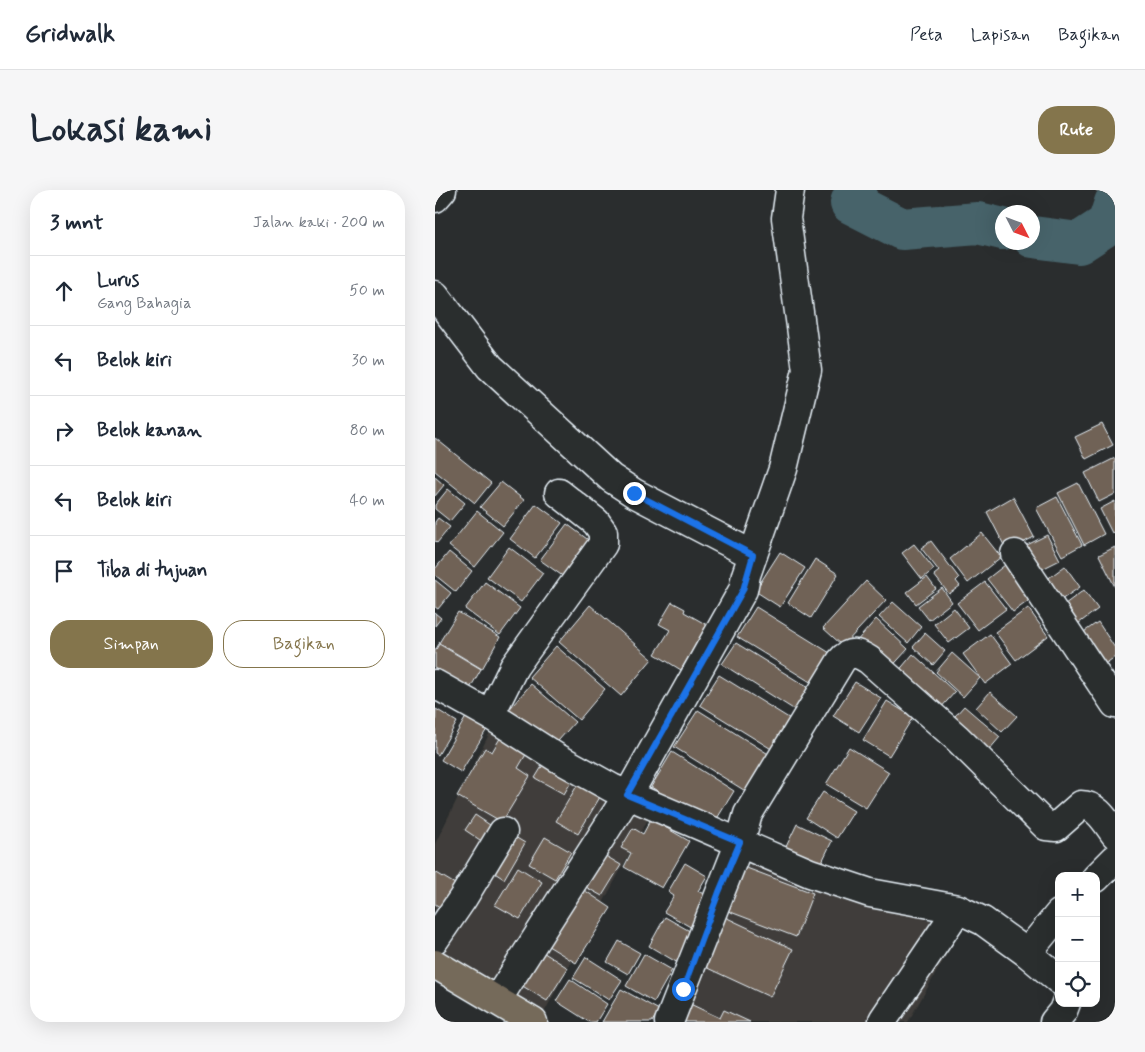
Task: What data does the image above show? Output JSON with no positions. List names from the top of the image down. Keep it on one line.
{"north":"bottom right","page":{"header":"Gridwalk","nav":["Peta","Lapisan","Bagikan"],"buttons":["Rute",["Simpan","Bagikan"]],"title":"Lokasi kami","heading":["3 mnt","Jalan kaki · 200 m"],"list":[["Lurus","Gang Bahagia","50 m"],["Belok kiri","30 m"],["Belok kanan","80 m"],["Belok kiri","40 m"],"Tiba di tujuan"],"map_buttons":["+","−"]}}
